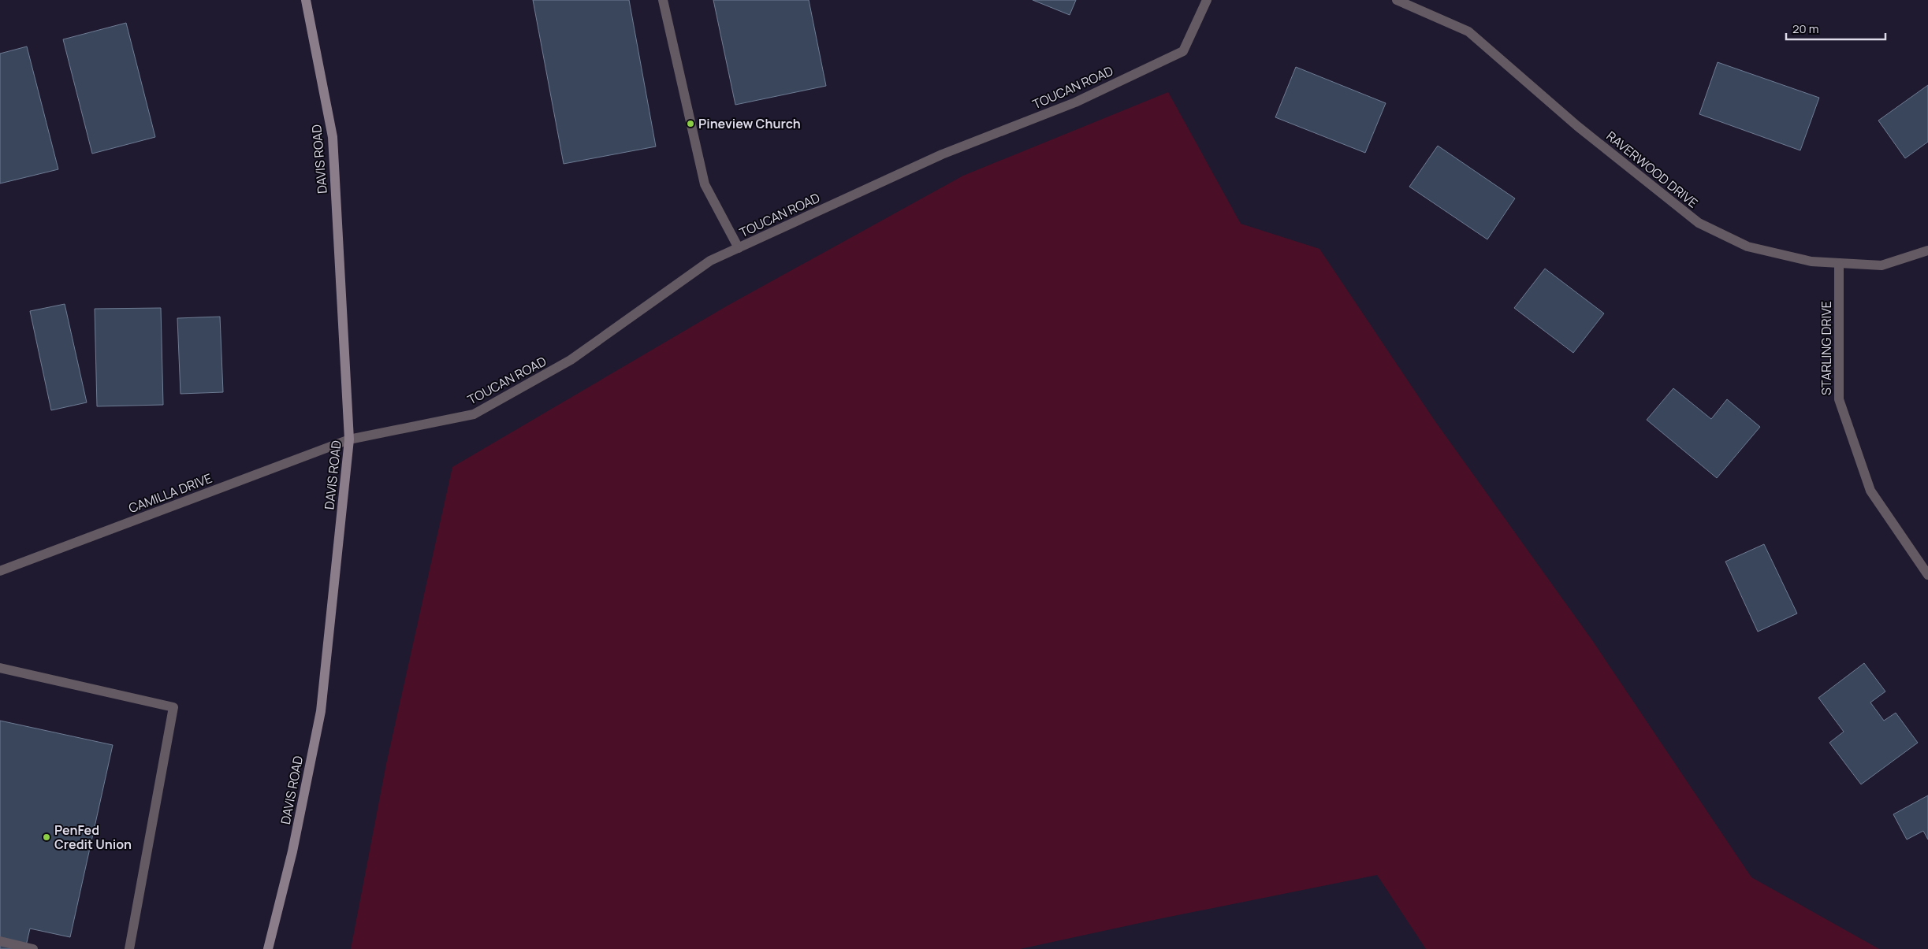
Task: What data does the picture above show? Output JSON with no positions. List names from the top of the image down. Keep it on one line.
{"streets":{"main road":["DAVIS ROAD"],"street":["TOUCAN ROAD","RAVERWOOD DRIVE","STARLING DRIVE","CAMILLA DRIVE"]},"crossings":[["TOUCAN ROAD","DAVIS ROAD"],["TOUCAN ROAD","CAMILLA DRIVE"],["DAVIS ROAD","CAMILLA DRIVE"],["RAVERWOOD DRIVE","STARLING DRIVE"]],"places":["Pineview Church","PenFed Credit Union"],"scale_bar":"20 m"}
